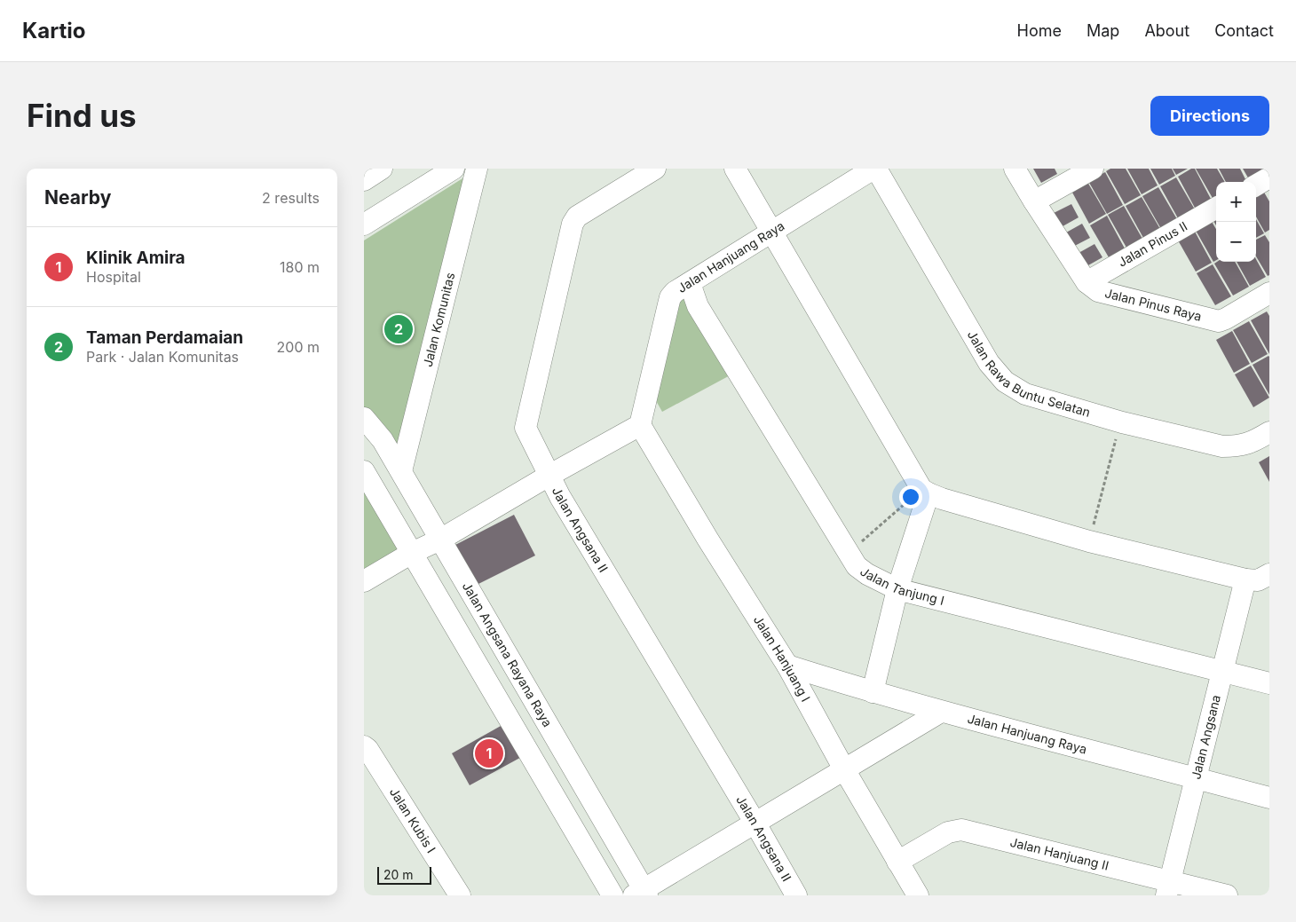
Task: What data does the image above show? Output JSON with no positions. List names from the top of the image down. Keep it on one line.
{"streets":{"street":["Jalan Pinus II","Jalan Hanjuang Raya","Jalan Pinus Raya","Jalan Komunitas","Jalan Rawa Buntu Selatan","Jalan Angsana II","Jalan Tanjung I","Jalan Angsana Rayana Raya","Jalan Hanjuang I","Jalan Angsana","Jalan Kubis I","Jalan Hanjuang II"]},"crossings":[["Jalan Pinus II","Jalan Pinus Raya"],["Jalan Hanjuang Raya","Jalan Rawa Buntu Selatan"],["Jalan Hanjuang Raya","Jalan Tanjung I"],["Jalan Hanjuang Raya","Jalan Hanjuang I"],["Jalan Hanjuang Raya","Jalan Angsana"],["Jalan Komunitas","Jalan Angsana Rayana Raya"],["Jalan Tanjung I","Jalan Angsana"],["Jalan Hanjuang I","Jalan Hanjuang II"],["Jalan Angsana","Jalan Hanjuang II"]],"scale_bar":"20 m","page":{"header":"Kartio","nav":["Home","Map","About","Contact"],"buttons":"Directions","title":"Find us","heading":["Nearby","2 results"],"map_buttons":["+","−"],"list":[{"mark":"1","name":"Klinik Amira","note":"Hospital","value":"180 m"},{"mark":"2","name":"Taman Perdamaian","note":"Park · Jalan Komunitas","value":"200 m"}],"pins":["2","1"],"scale":"20 m"}}
